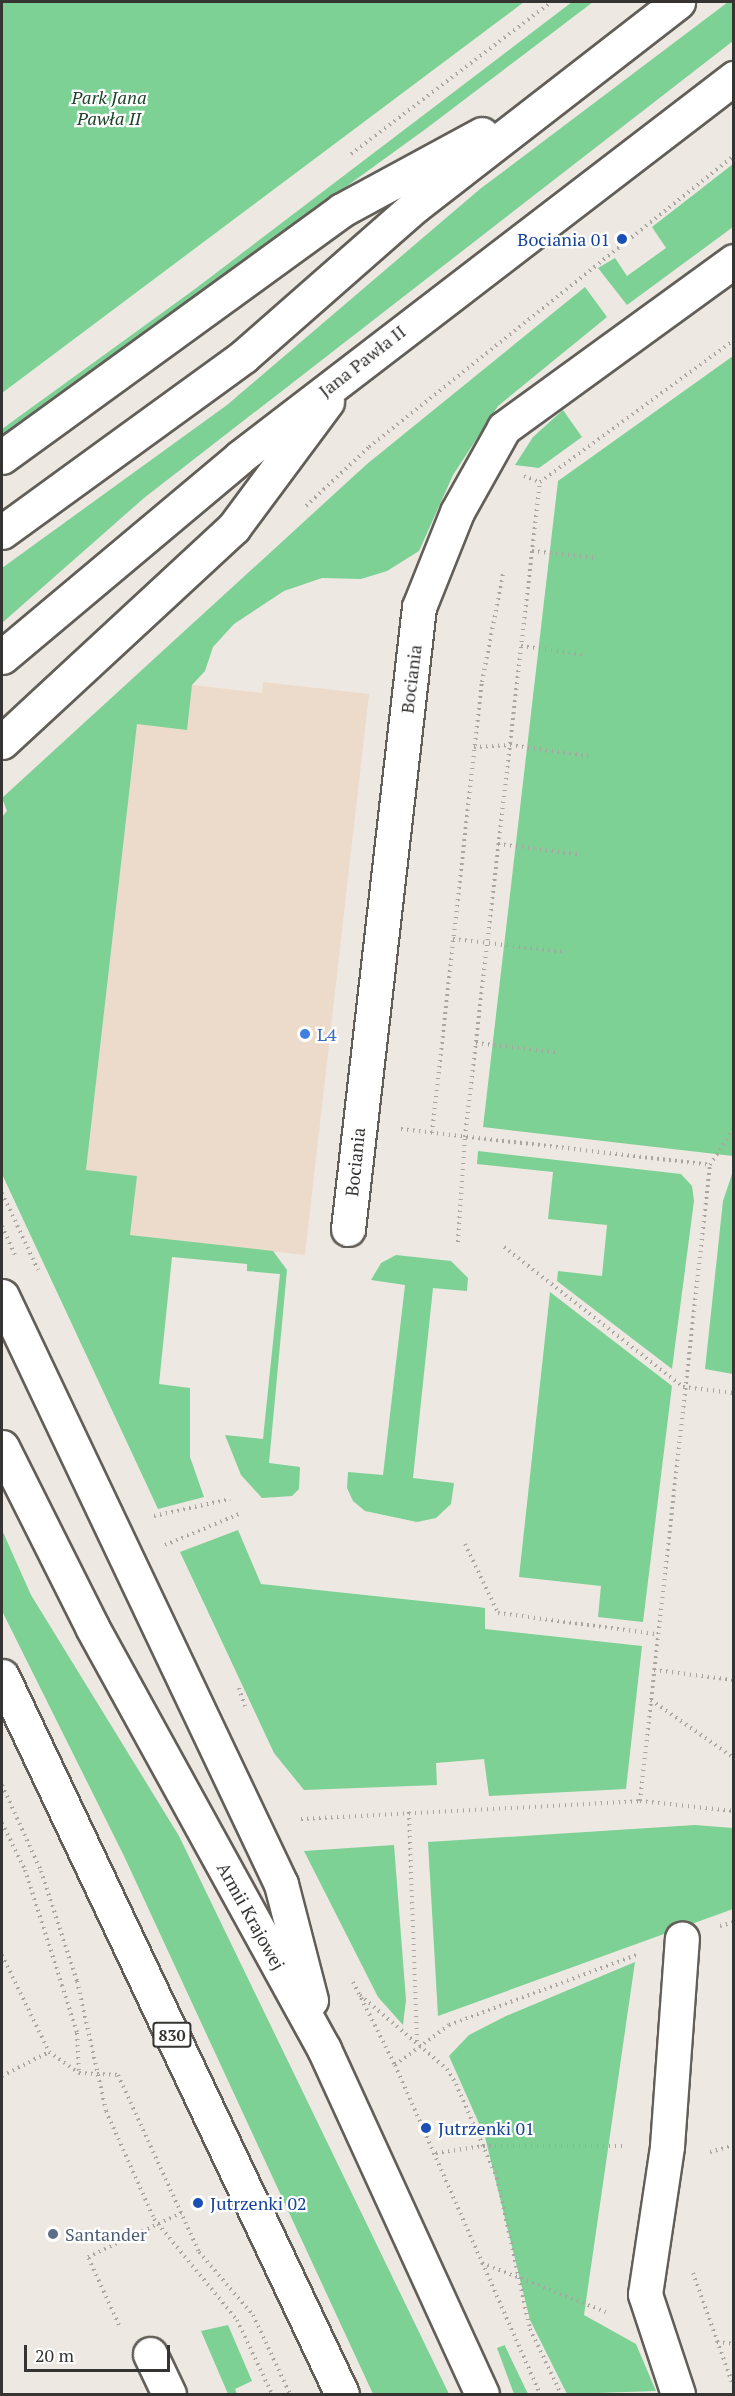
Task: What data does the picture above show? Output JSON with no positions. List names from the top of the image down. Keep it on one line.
{"streets":{"main road":["Jana Pawła II","Bociania","Armii Krajowej","830"]},"parks":["Park Jana Pawła II"],"places":["Bociania 01","L4","Jutrzenki 01","Jutrzenki 02","Santander"],"scale_bar":"20 m"}
